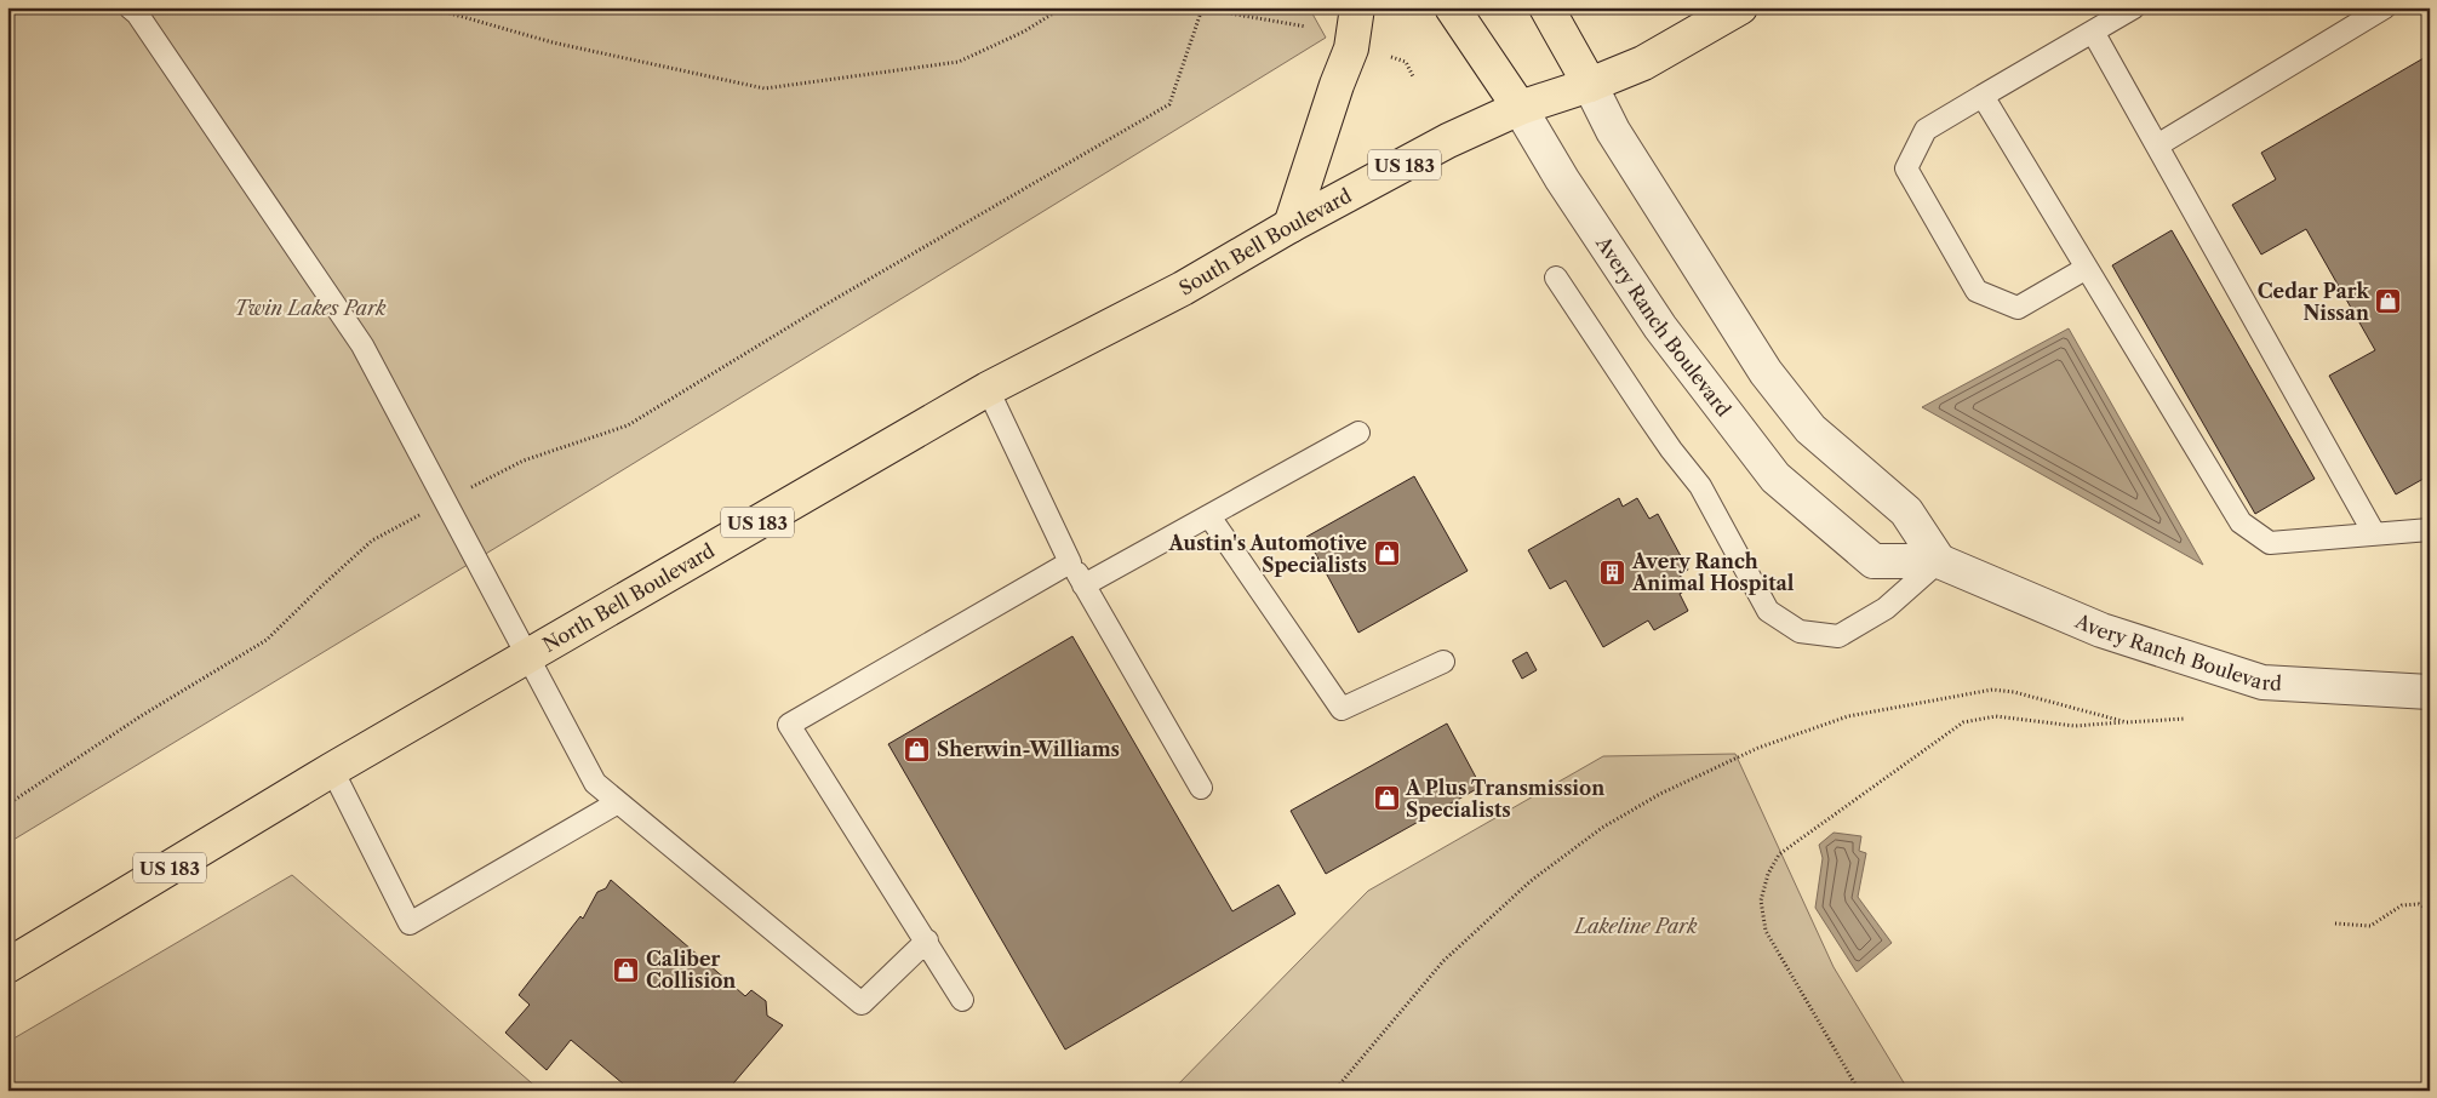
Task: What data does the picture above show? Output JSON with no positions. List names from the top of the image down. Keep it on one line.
{"streets":{"main road":["US 183","South Bell Boulevard","Avery Ranch Boulevard","North Bell Boulevard"]},"crossings":[["US 183","North Bell Boulevard"],["South Bell Boulevard","Avery Ranch Boulevard"],["South Bell Boulevard","North Bell Boulevard"]],"parks":["Twin Lakes Park","Lakeline Park"],"places":{"shop":["Cedar Park Nissan","Austin's Automotive Specialists","Sherwin-Williams","A Plus Transmission Specialists","Caliber Collision"],"building":["Avery Ranch Animal Hospital"]}}
